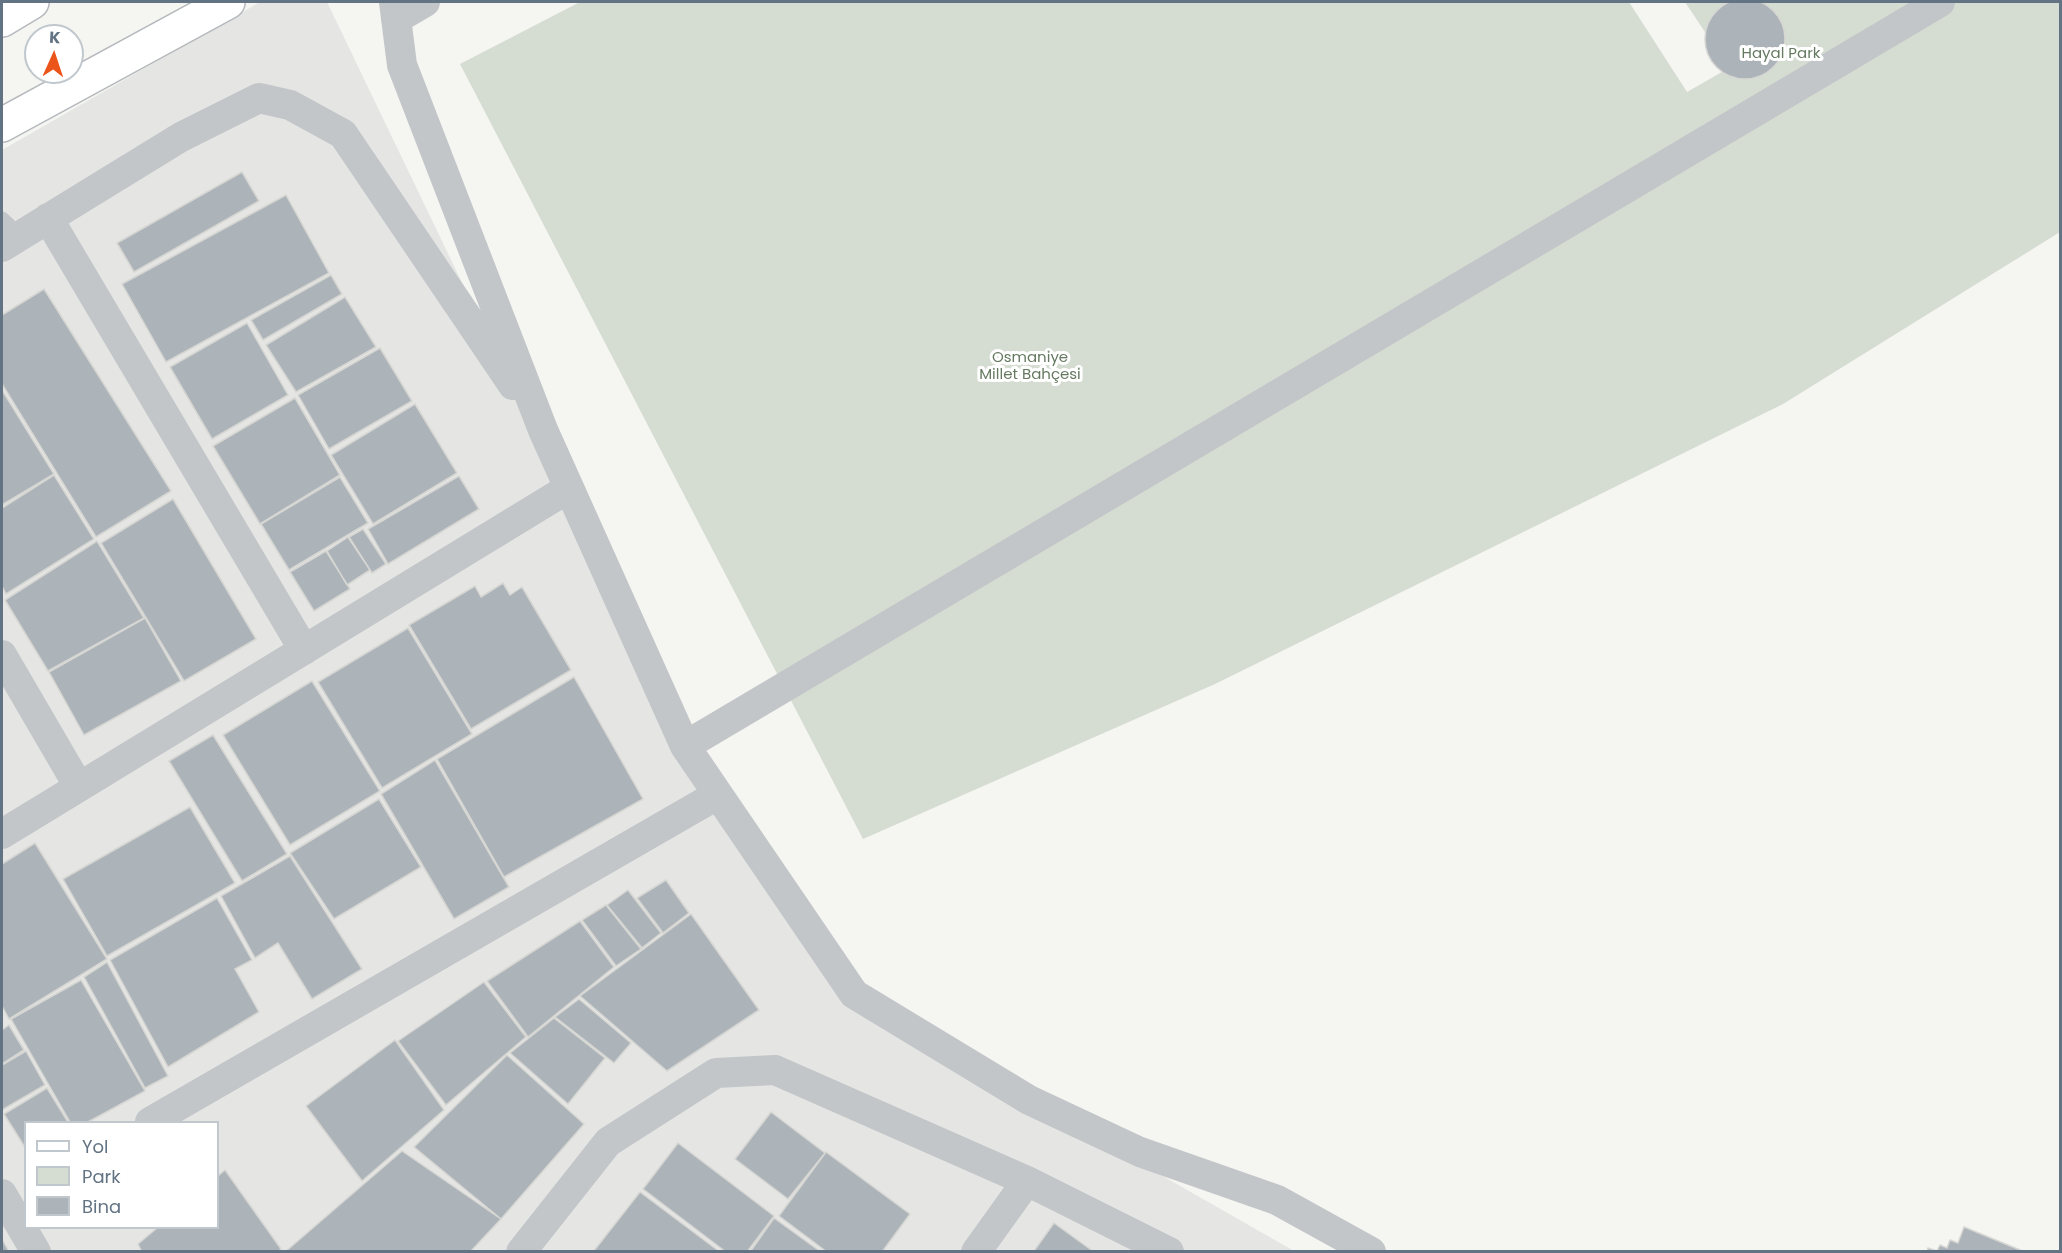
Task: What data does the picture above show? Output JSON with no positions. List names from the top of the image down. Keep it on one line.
{"parks":["Hayal Park","Osmaniye Millet Bahçesi"],"legend":["Yol","Park","Bina"],"north":"top"}
